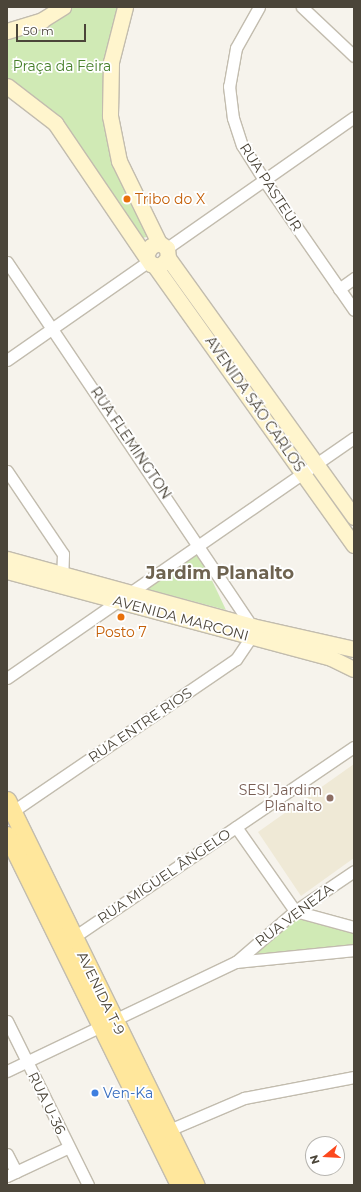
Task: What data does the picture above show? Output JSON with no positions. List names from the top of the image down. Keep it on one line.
{"streets":{"main road":["AVENIDA T-9"],"street":["RUA PASTEUR","AVENIDA SÃO CARLOS","RUA FLEMINGTON","AVENIDA MARCONI","RUA ENTRE RIOS","RUA MIGUEL ÂNGELO","RUA VENEZA","RUA U-36"]},"crossings":[["RUA FLEMINGTON","AVENIDA MARCONI"],["RUA FLEMINGTON","RUA ENTRE RIOS"],["AVENIDA MARCONI","RUA ENTRE RIOS"],["RUA ENTRE RIOS","AVENIDA T-9"],["RUA MIGUEL ÂNGELO","AVENIDA T-9"]],"districts":["Jardim Planalto"],"parks":["Praça da Feira"],"places":["Tribo do X","Posto 7","SESI Jardim Planalto","Ven-Ka"],"scale_bar":"50 m","north":"left"}
